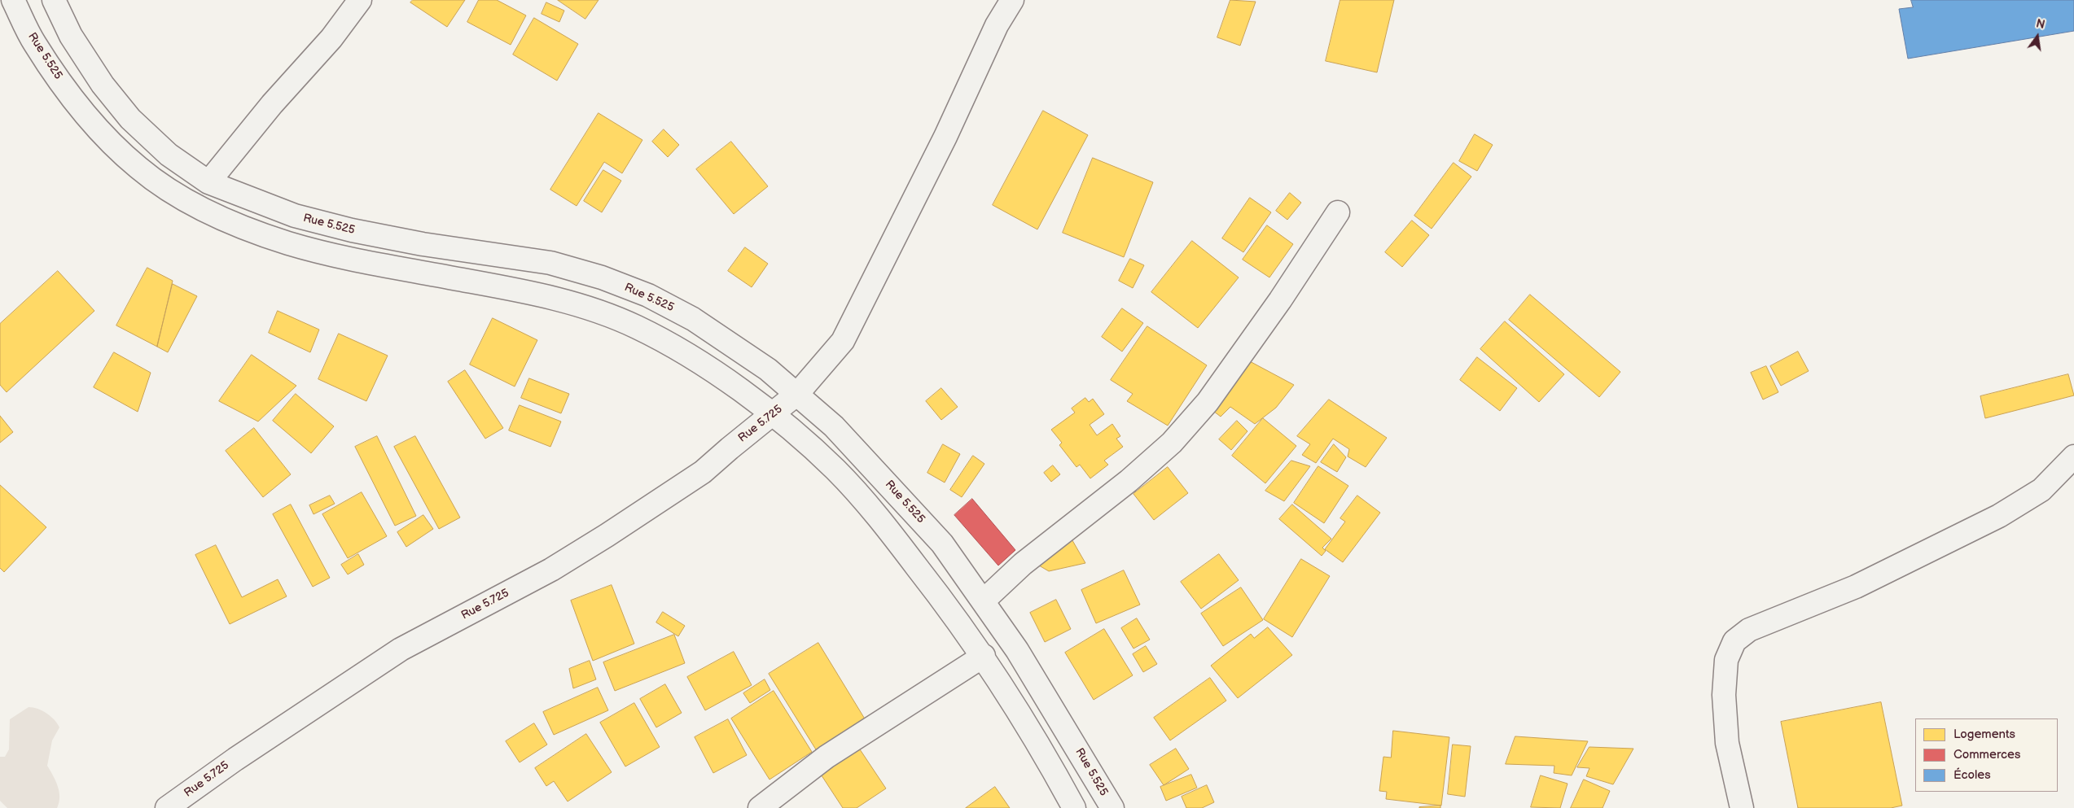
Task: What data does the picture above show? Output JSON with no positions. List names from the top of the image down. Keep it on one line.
{"streets":{"street":["Rue 5.525","Rue 5.725"]},"crossings":[["Rue 5.525","Rue 5.725"]],"legend":["Logements","Commerces","Écoles"],"north":"top"}
